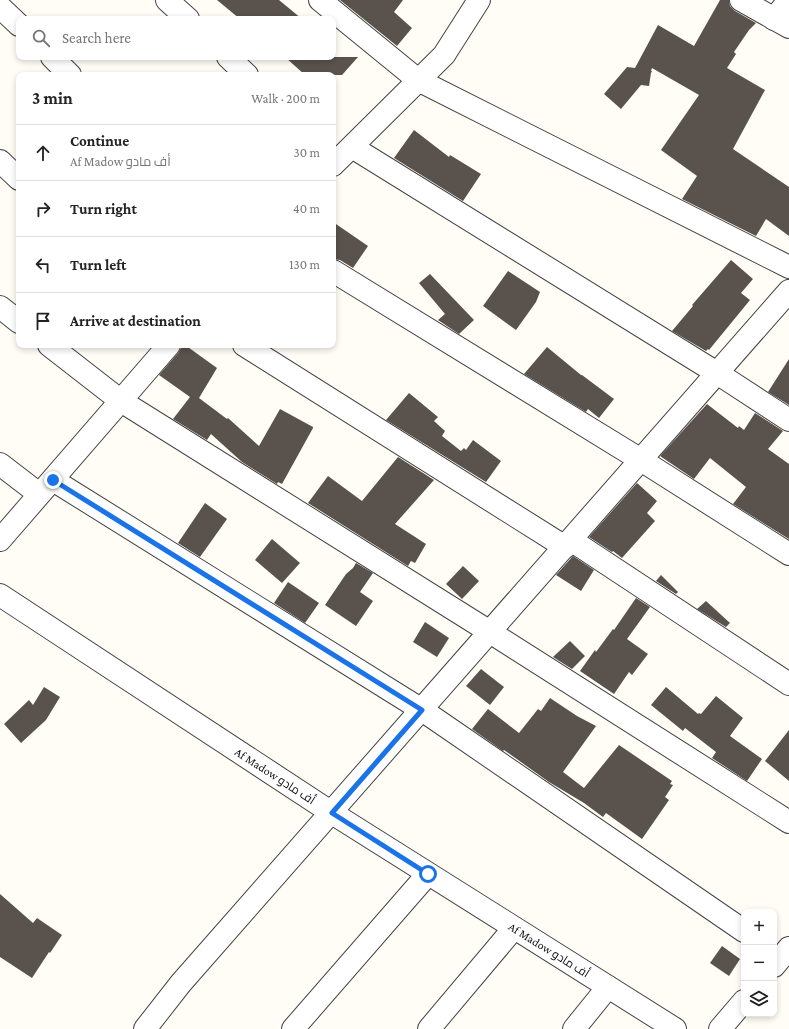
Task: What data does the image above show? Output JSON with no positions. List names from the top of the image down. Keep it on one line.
{"streets":{"street":["Af Madow أف مادو"]},"page":{"search":"Search here","heading":["3 min","Walk · 200 m"],"list":[["Continue","Af Madow أف مادو","30 m"],["Turn right","40 m"],["Turn left","130 m"],"Arrive at destination"],"map_buttons":["+","−"]}}
